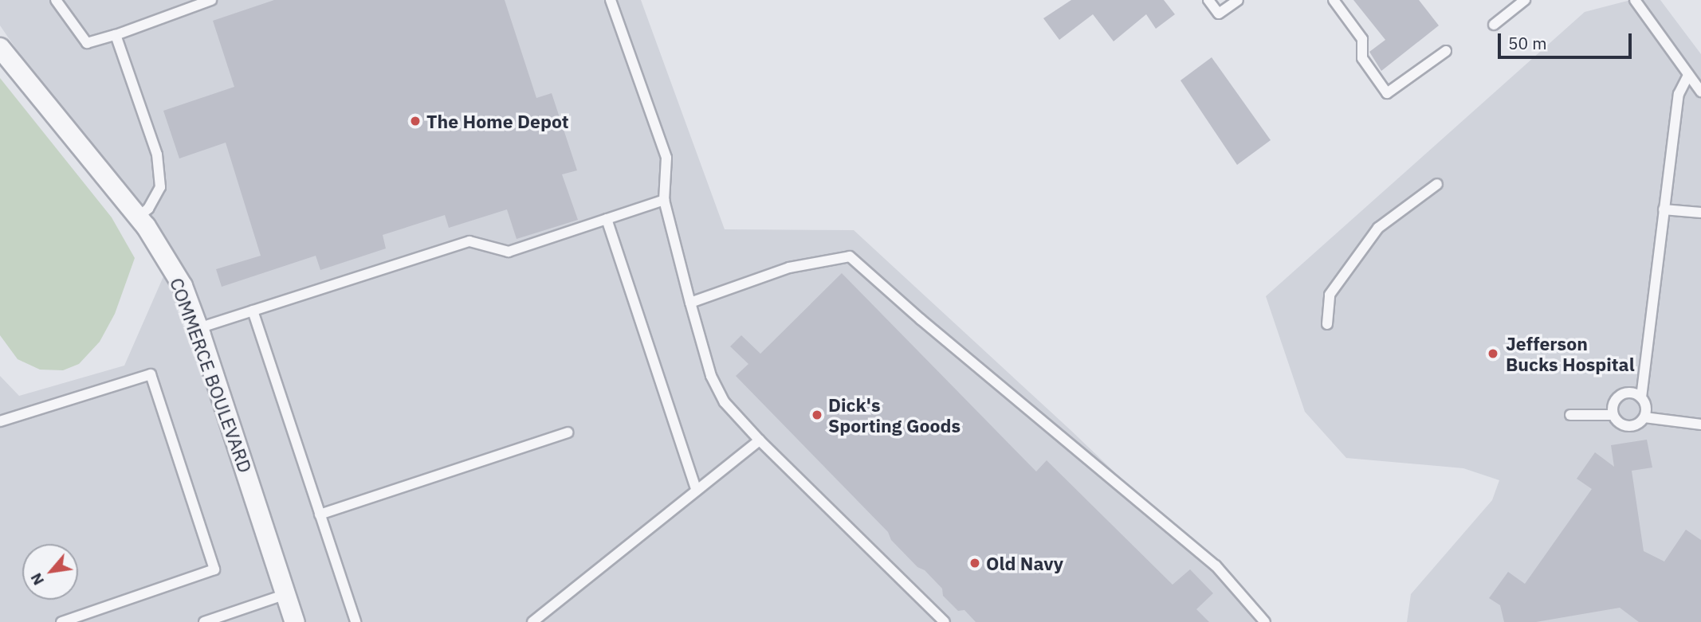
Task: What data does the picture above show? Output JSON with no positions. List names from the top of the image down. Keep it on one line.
{"streets":{"street":["COMMERCE BOULEVARD"]},"places":["The Home Depot","Jefferson Bucks Hospital","Dick's Sporting Goods","Old Navy"],"scale_bar":"50 m","north":"bottom left"}
